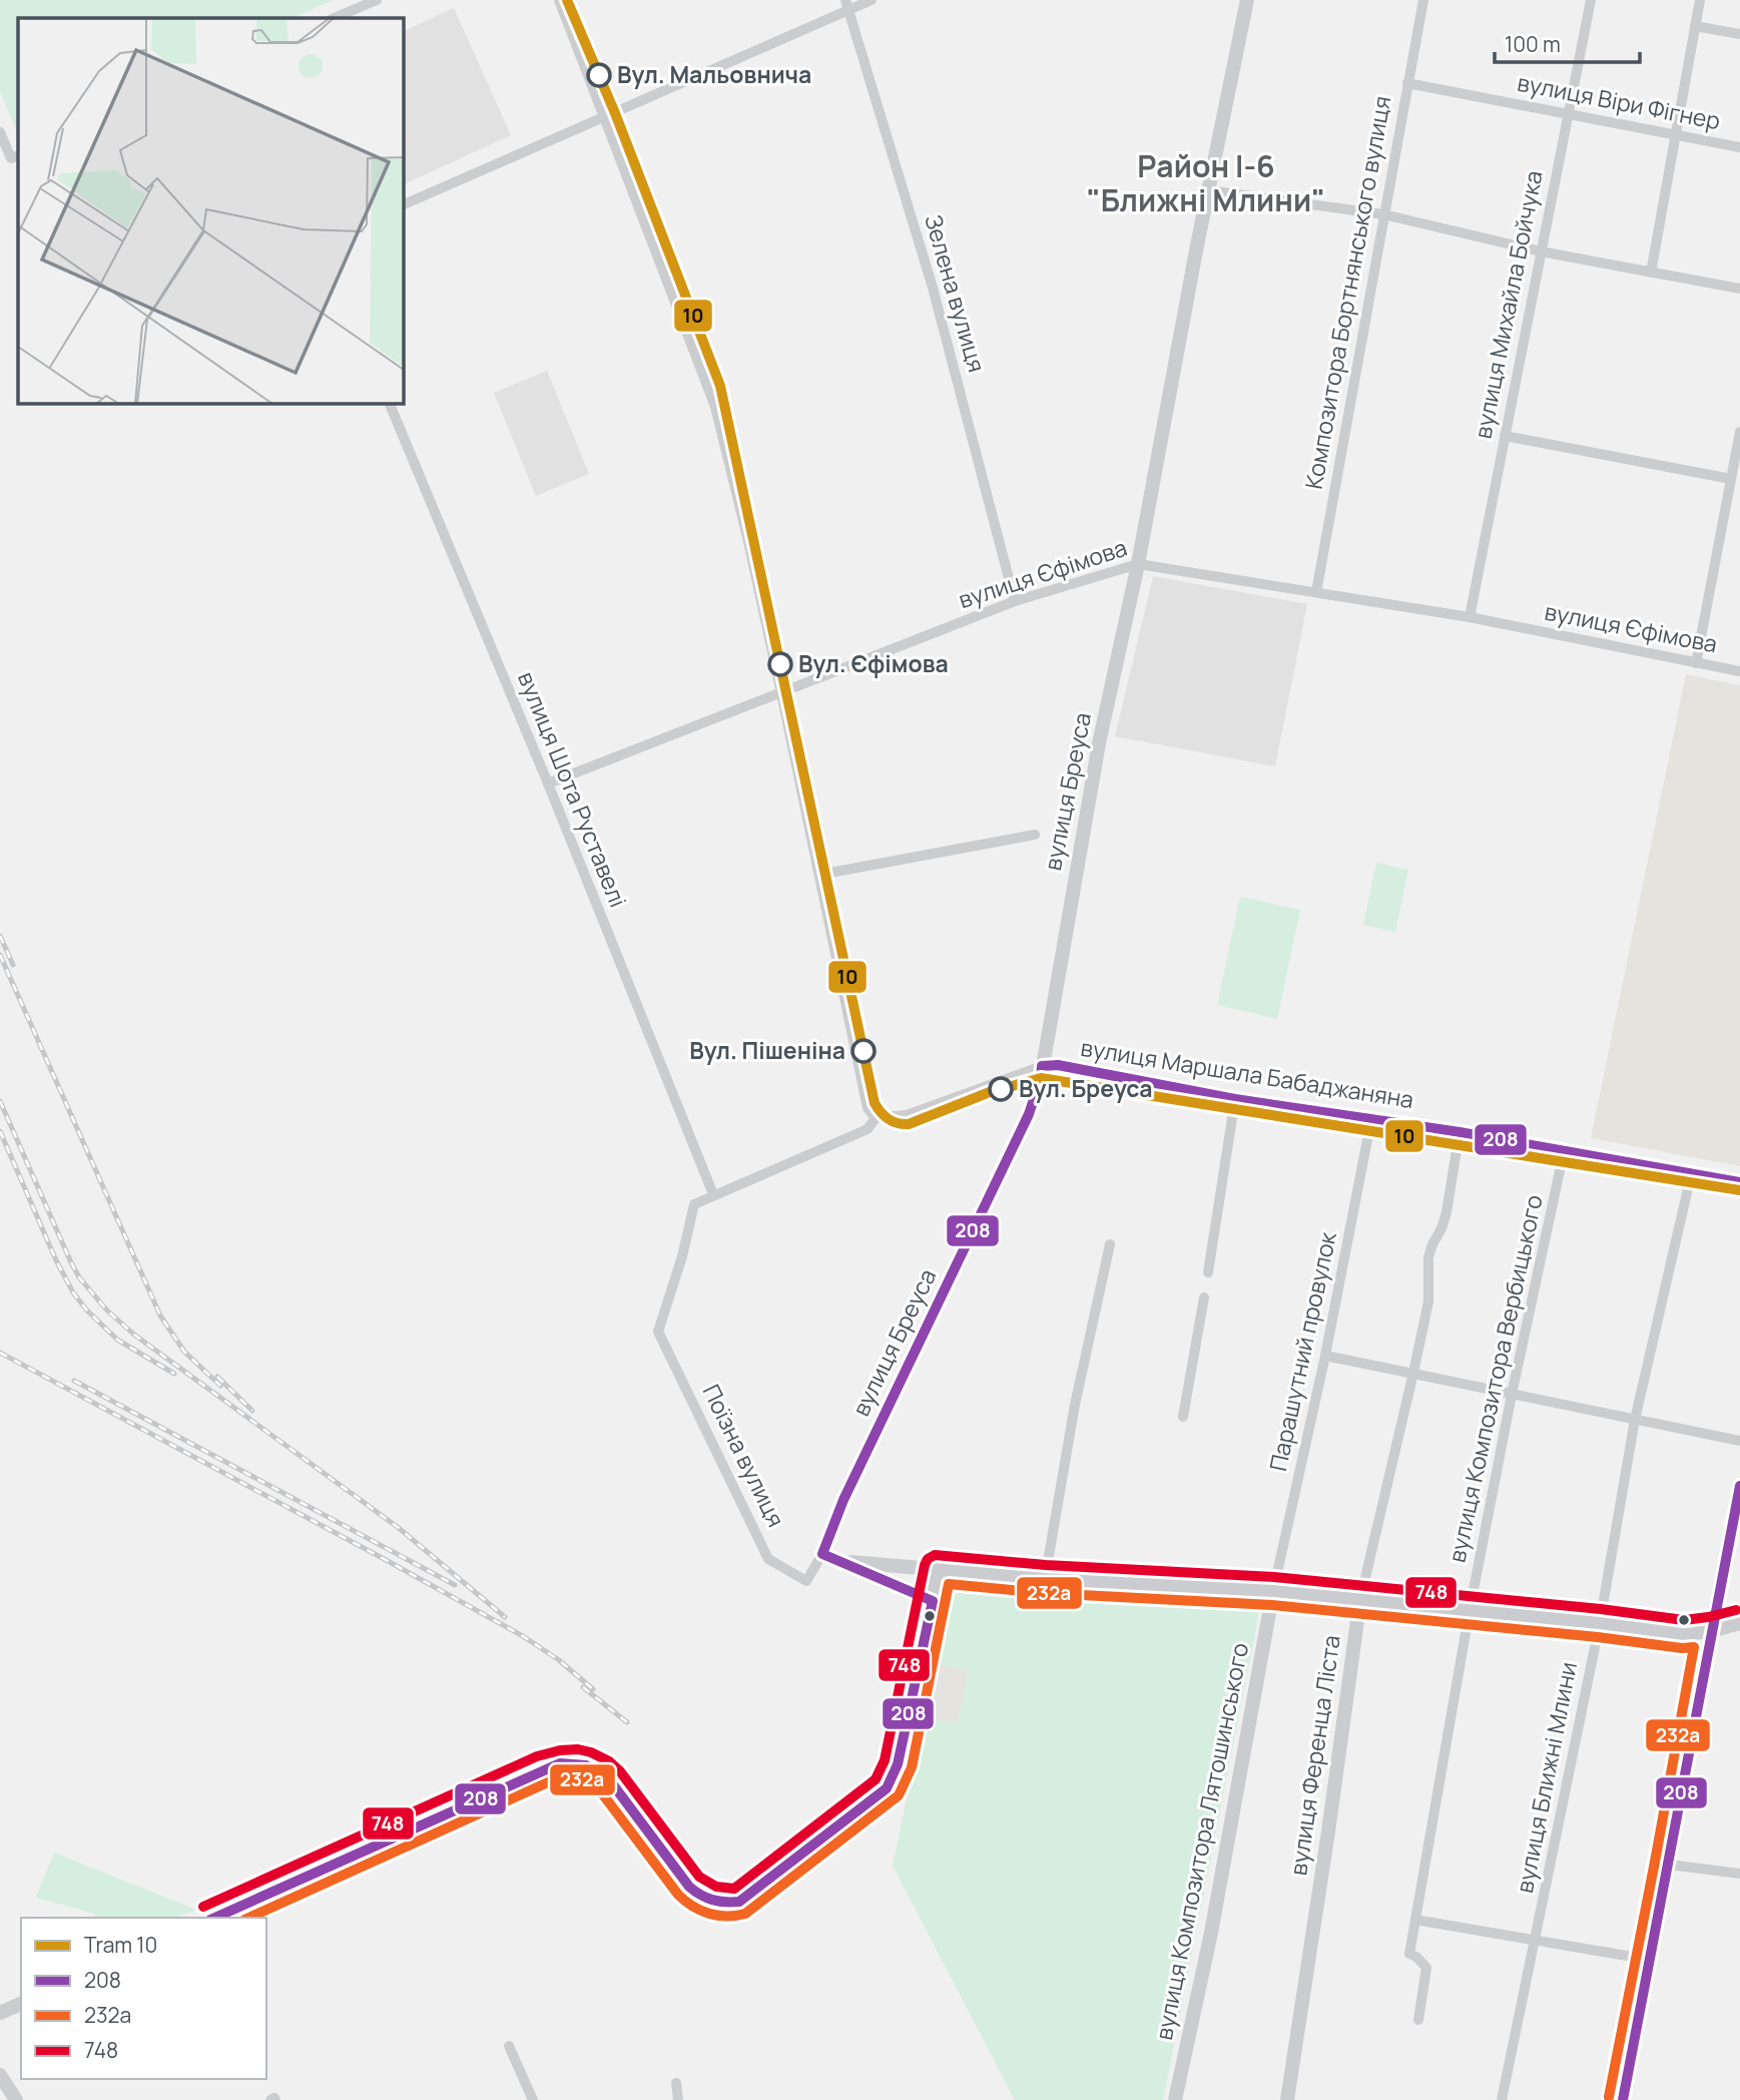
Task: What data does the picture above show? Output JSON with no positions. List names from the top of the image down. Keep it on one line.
{"streets":{"street":["вулиця Віри Фігнер","Композитора Бортнянського вулиця","Зелена вулиця","вулиця Михайла Бойчука","вулиця Єфімова","вулиця Шота Руставелі","вулиця Бреуса","вулиця Маршала Бабаджаняна","Парашутний провулок","вулиця Композитора Вербицького","Поїзна вулиця","вулиця Ференца Ліста","вулиця Ближні Млини","вулиця Композитора Лятошинського"]},"crossings":[["вулиця Віри Фігнер","Композитора Бортнянського вулиця"],["вулиця Віри Фігнер","вулиця Михайла Бойчука"],["Композитора Бортнянського вулиця","вулиця Єфімова"],["Зелена вулиця","вулиця Єфімова"],["вулиця Михайла Бойчука","вулиця Єфімова"],["вулиця Єфімова","вулиця Шота Руставелі"],["вулиця Єфімова","вулиця Бреуса"],["вулиця Шота Руставелі","вулиця Маршала Бабаджаняна"],["вулиця Бреуса","вулиця Маршала Бабаджаняна"],["вулиця Бреуса","Поїзна вулиця"],["вулиця Маршала Бабаджаняна","Парашутний провулок"],["вулиця Маршала Бабаджаняна","вулиця Композитора Вербицького"],["вулиця Маршала Бабаджаняна","Поїзна вулиця"],["вулиця Маршала Бабаджаняна","вулиця Ференца Ліста"],["вулиця Маршала Бабаджаняна","вулиця Ближні Млини"],["Парашутний провулок","вулиця Композитора Лятошинського"]],"districts":["Район І-6 \"Ближні Млини\""],"places":["Вул. Мальовнича","Вул. Єфімова","Вул. Пішеніна","Вул. Бреуса"],"lines":["tram line 10","transit line 208","transit line 748","transit line 232а"],"legend":["Tram 10","208","232а","748"],"scale_bar":"100 m"}
